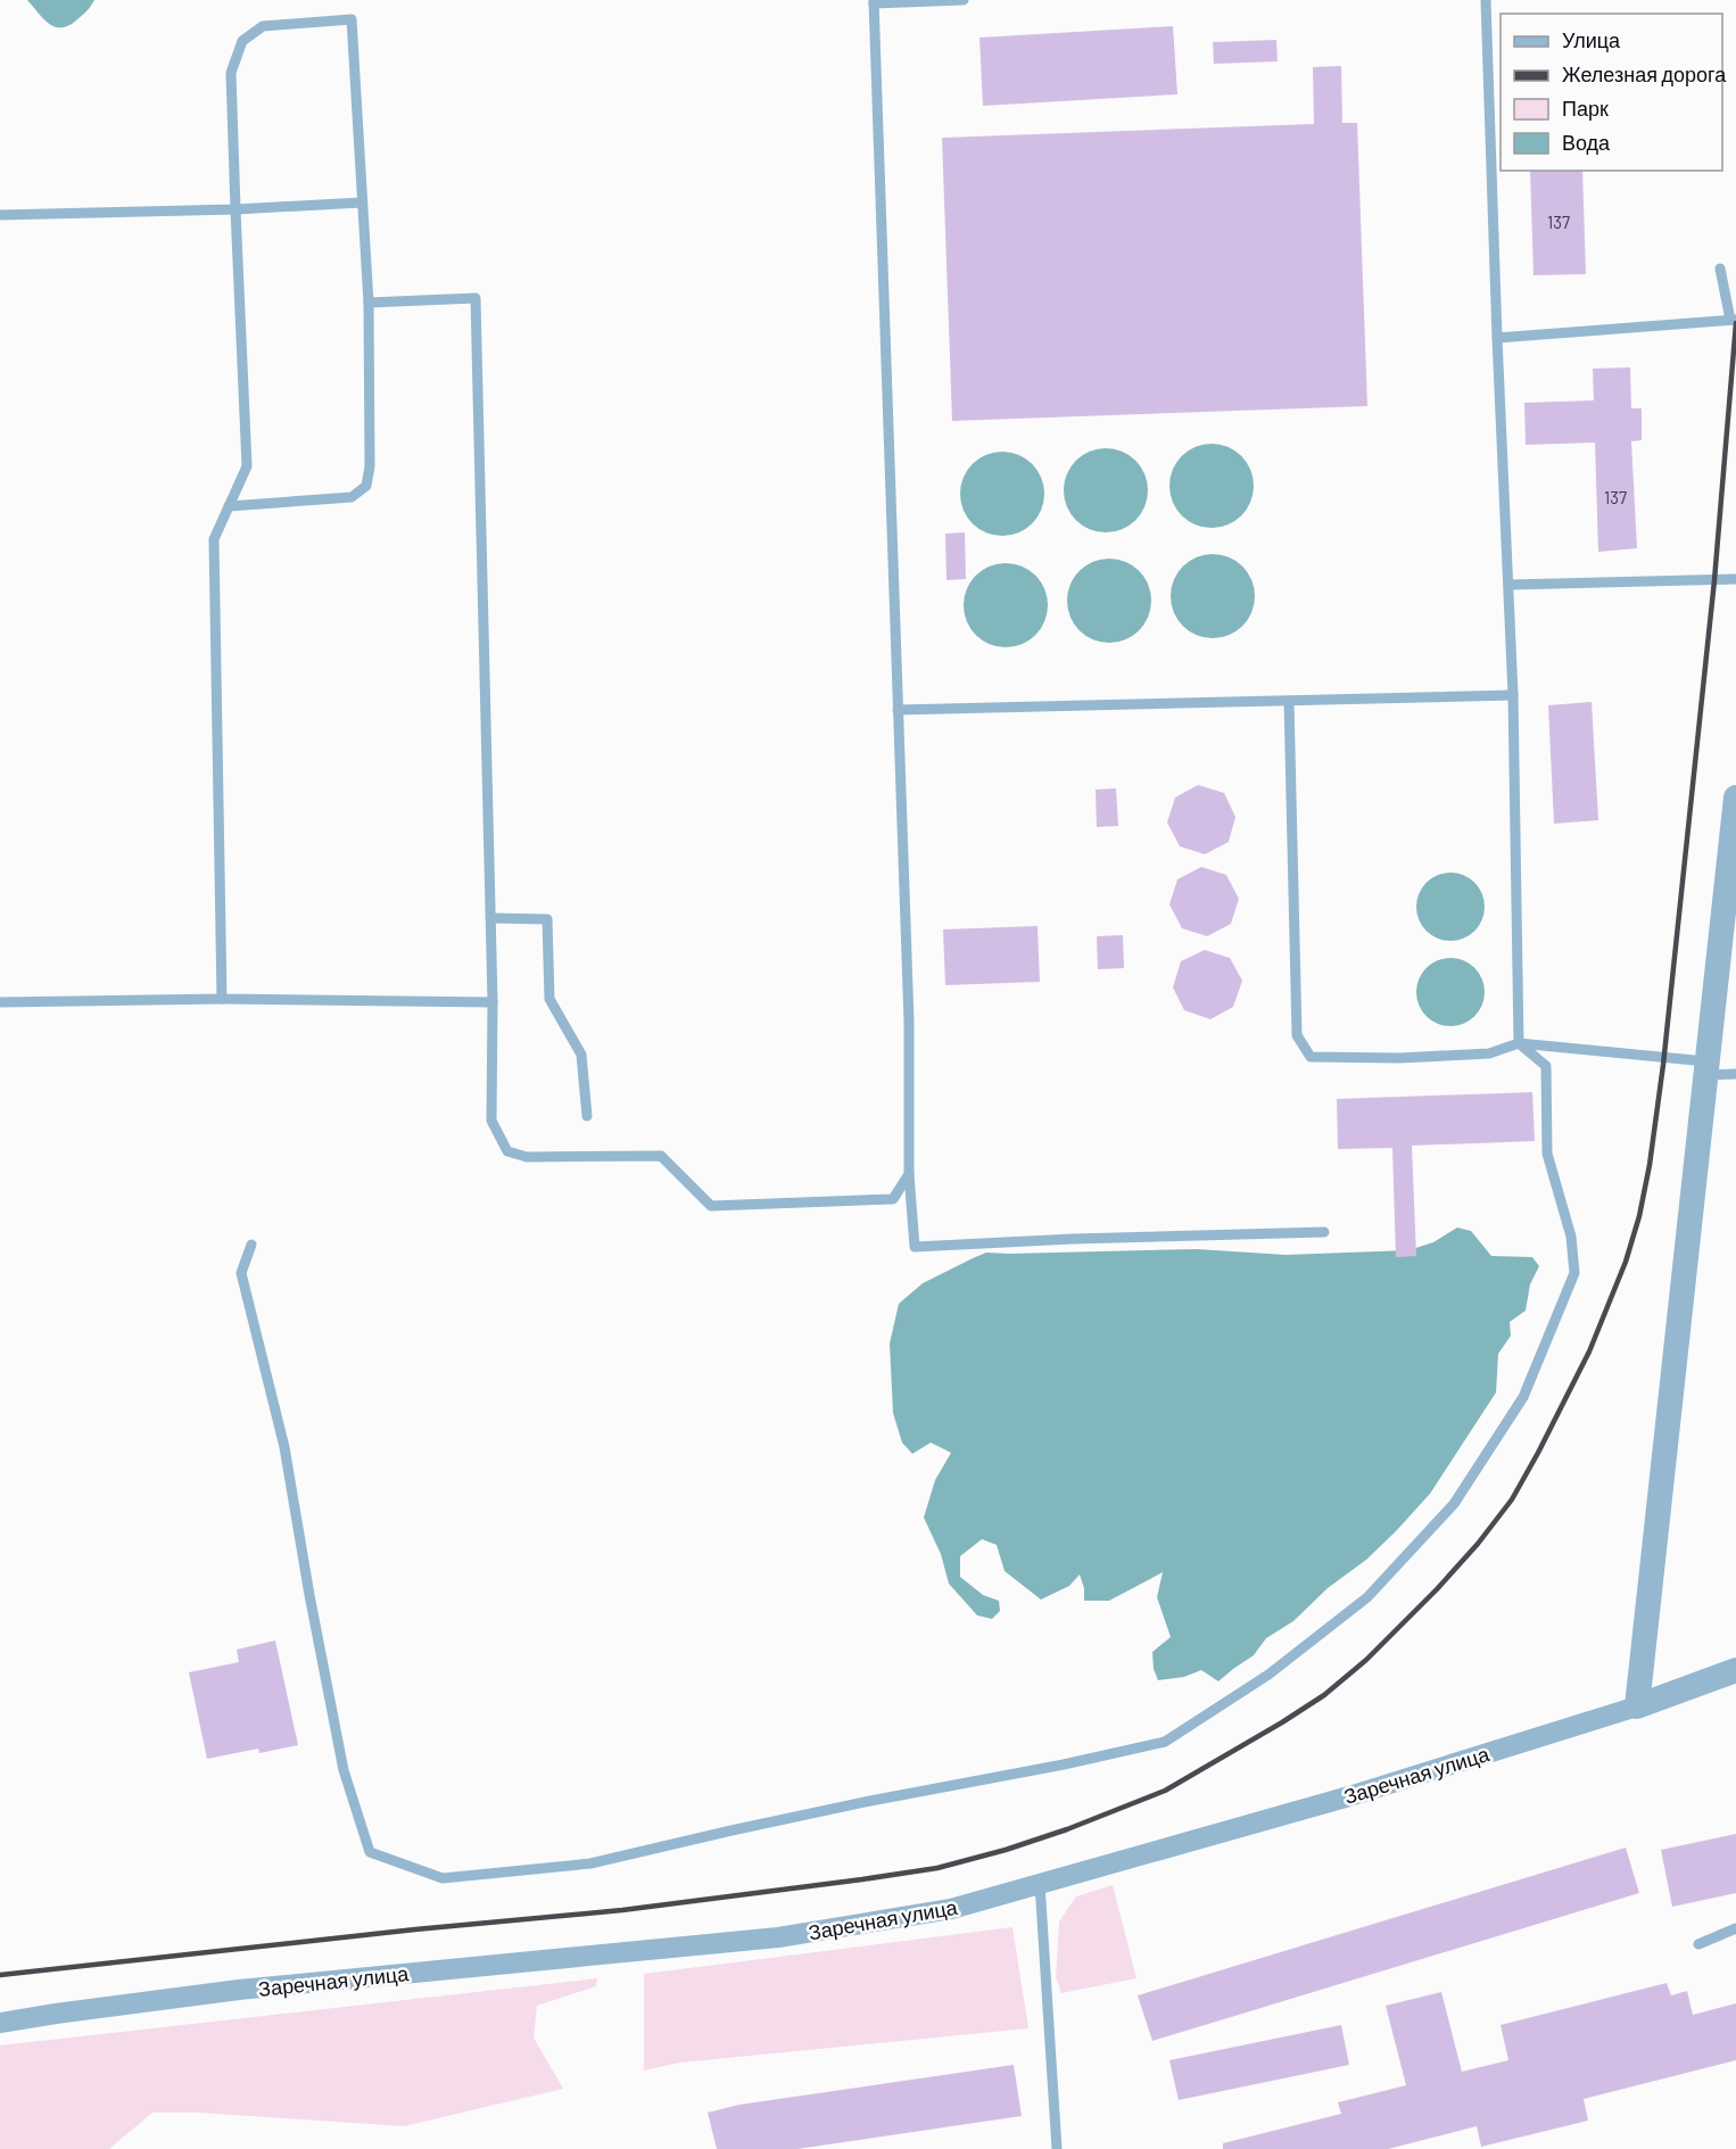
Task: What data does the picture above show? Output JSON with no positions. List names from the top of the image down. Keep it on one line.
{"streets":{"street":["Заречная улица"]},"house_numbers":["137","137"],"legend":["Улица","Железная дорога","Парк","Вода"]}
